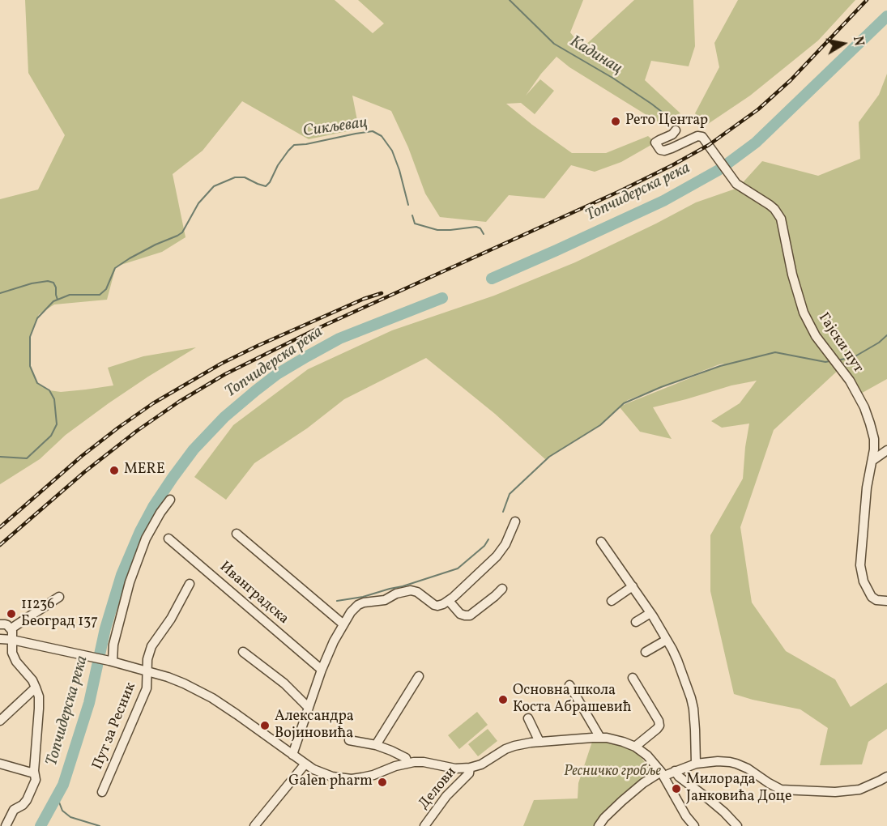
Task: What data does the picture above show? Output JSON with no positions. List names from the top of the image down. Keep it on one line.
{"streets":{"street":["Гајски пут","Иванградска","Пут за Ресник","Делови"]},"water":["Кадинац","Сикљевац","Топчидерска река"],"parks":["Ресничко гробље"],"places":["Рето Центар","MERE","11236 Београд 137","Основна школа Коста Абрашевић","Александра Војиновића","Galen pharm","Милорада Јанковића Доце"],"north":"right"}
